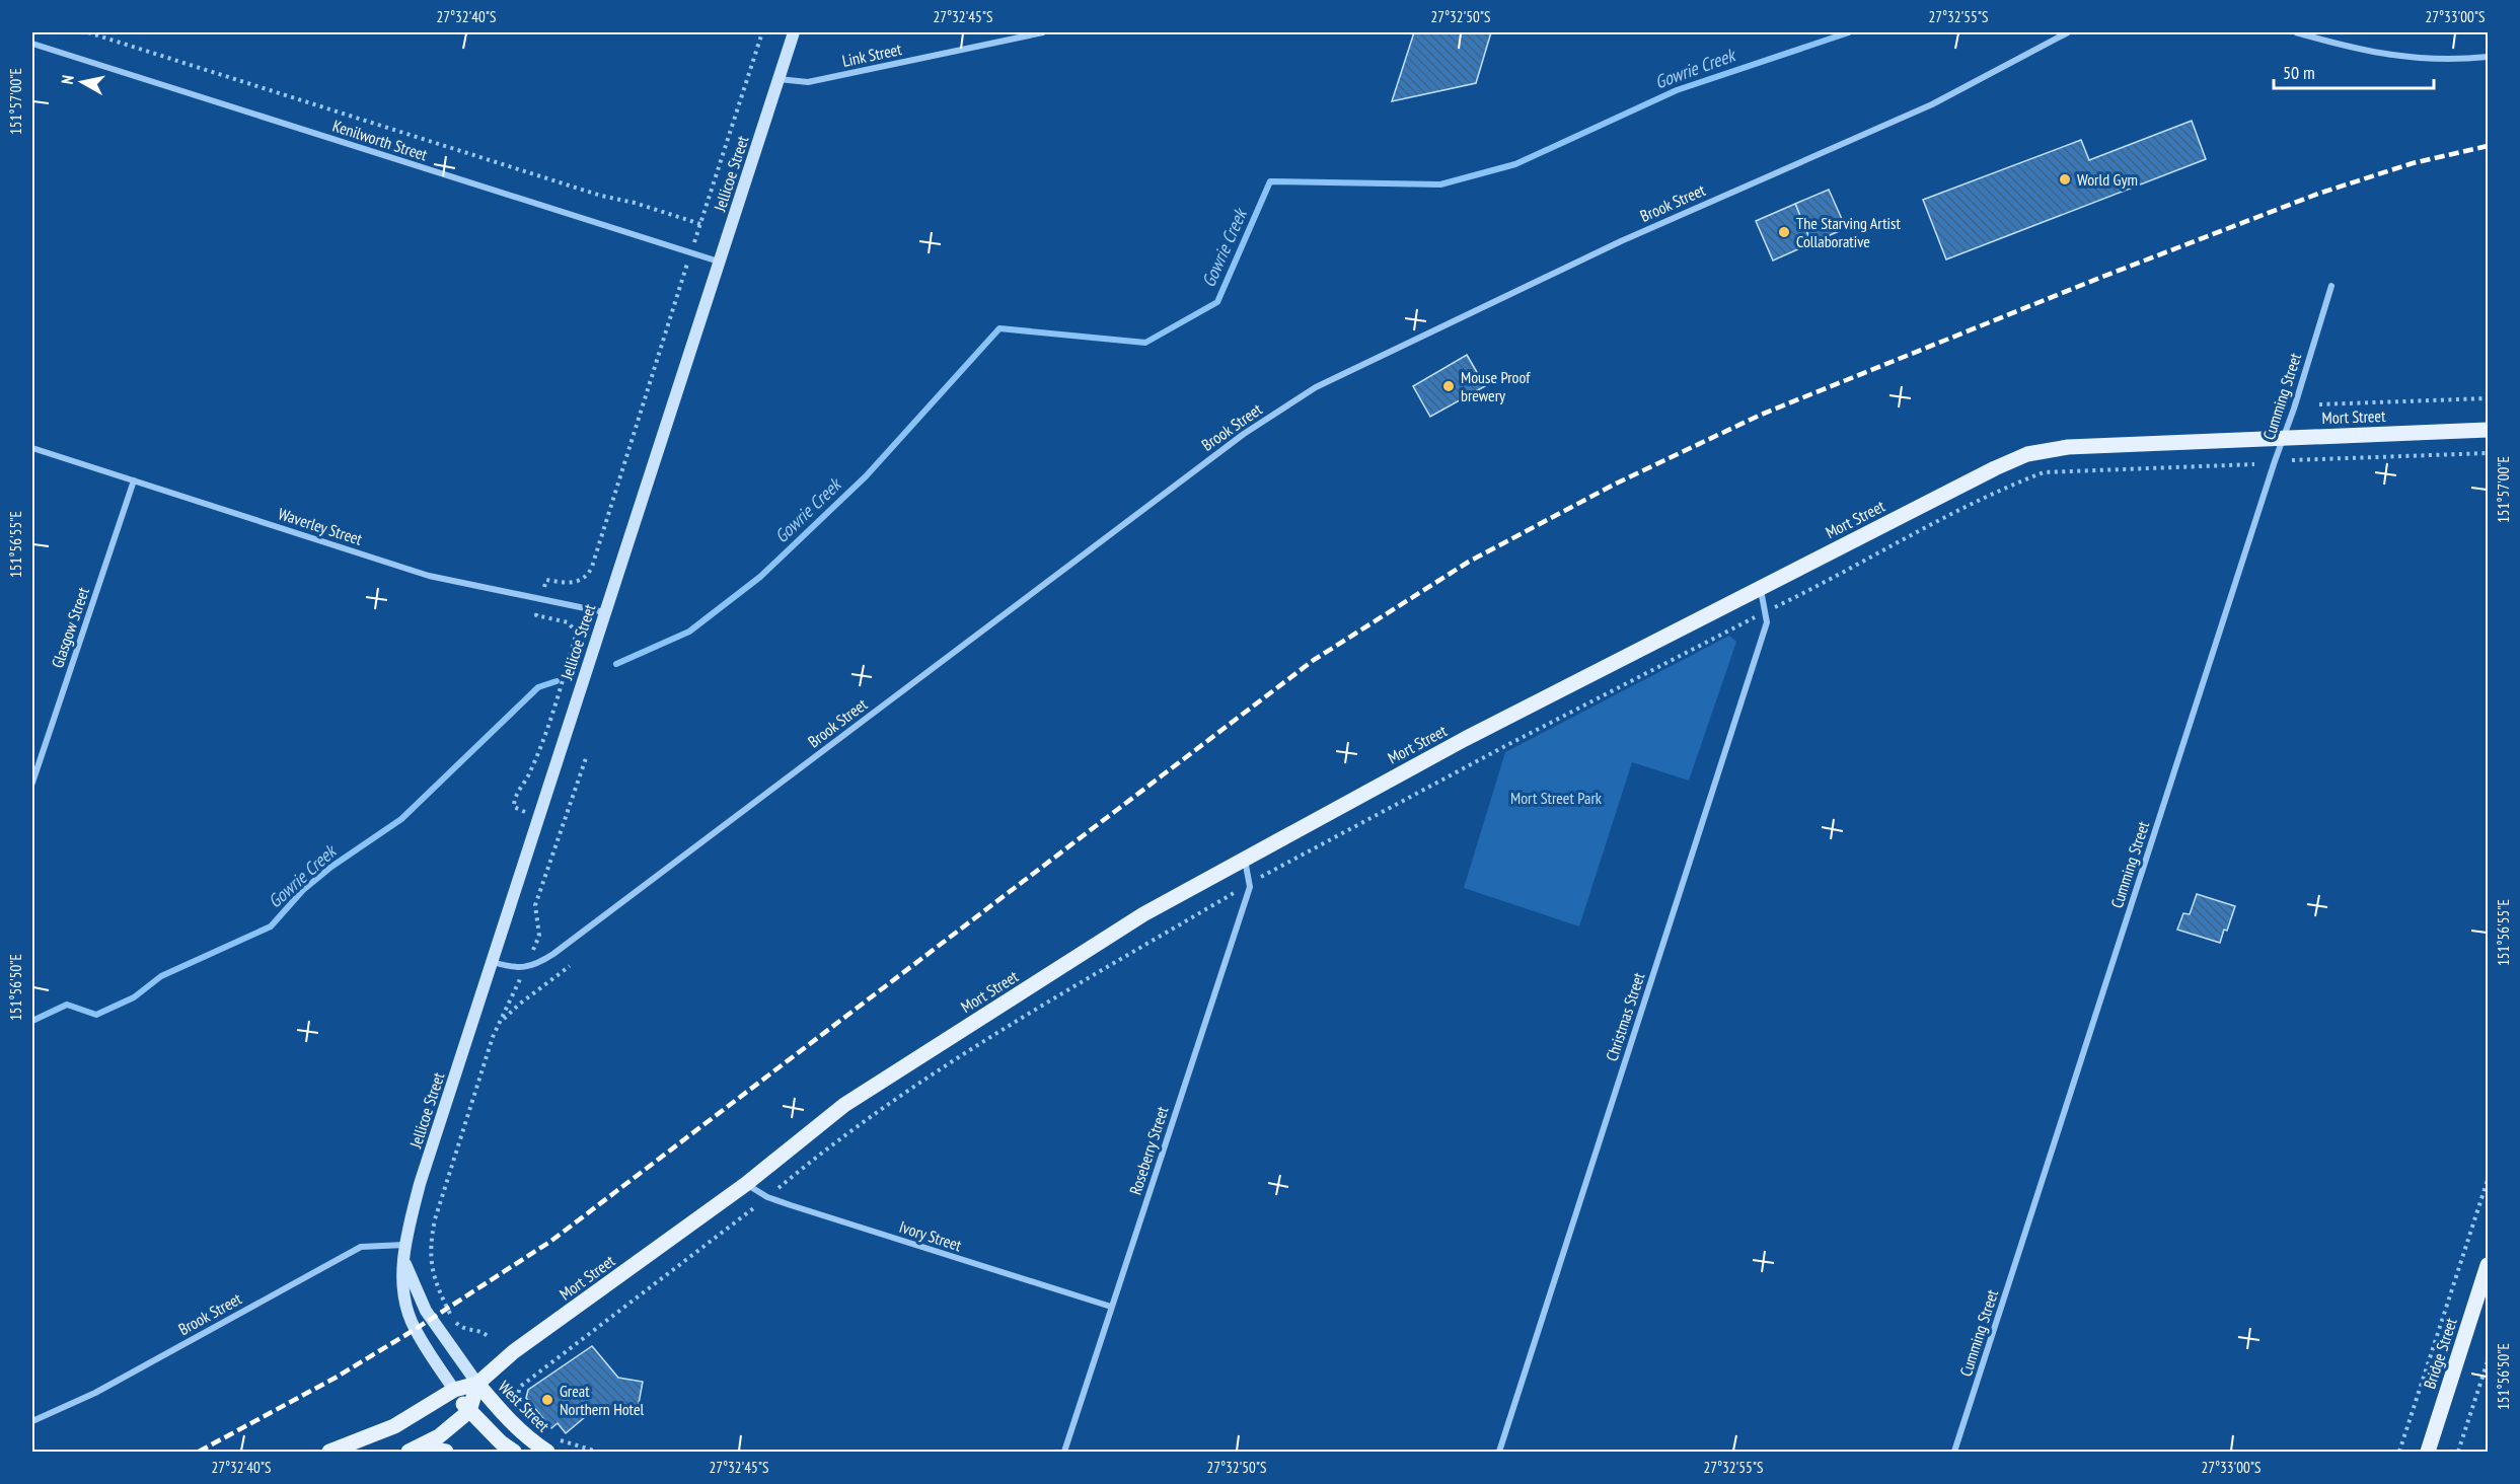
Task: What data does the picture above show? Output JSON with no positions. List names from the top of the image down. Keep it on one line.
{"streets":{"main road":["Jellicoe Street","Mort Street","Bridge Street","West Street"],"street":["Link Street","Kenilworth Street","Brook Street","Cumming Street","Waverley Street","Glasgow Street","Christmas Street","Roseberry Street","Ivory Street"]},"crossings":[["Link Street","Jellicoe Street"],["Kenilworth Street","Jellicoe Street"],["Jellicoe Street","Brook Street"],["Jellicoe Street","Mort Street"],["Jellicoe Street","Waverley Street"],["Jellicoe Street","West Street"],["Cumming Street","Mort Street"],["Mort Street","Christmas Street"],["Mort Street","Roseberry Street"],["Mort Street","Ivory Street"],["Mort Street","West Street"],["Waverley Street","Glasgow Street"],["Roseberry Street","Ivory Street"]],"water":["Gowrie Creek"],"parks":["Mort Street Park"],"places":["World Gym","The Starving Artist Collaborative","Mouse Proof brewery","Great Northern Hotel"],"scale_bar":"50 m","north":"left","coordinates":["27°32'40\"S","27°32'45\"S","27°32'50\"S","27°32'55\"S","27°33'00\"S","151°57'00\"E","151°56'55\"E","151°56'50\"E"]}
